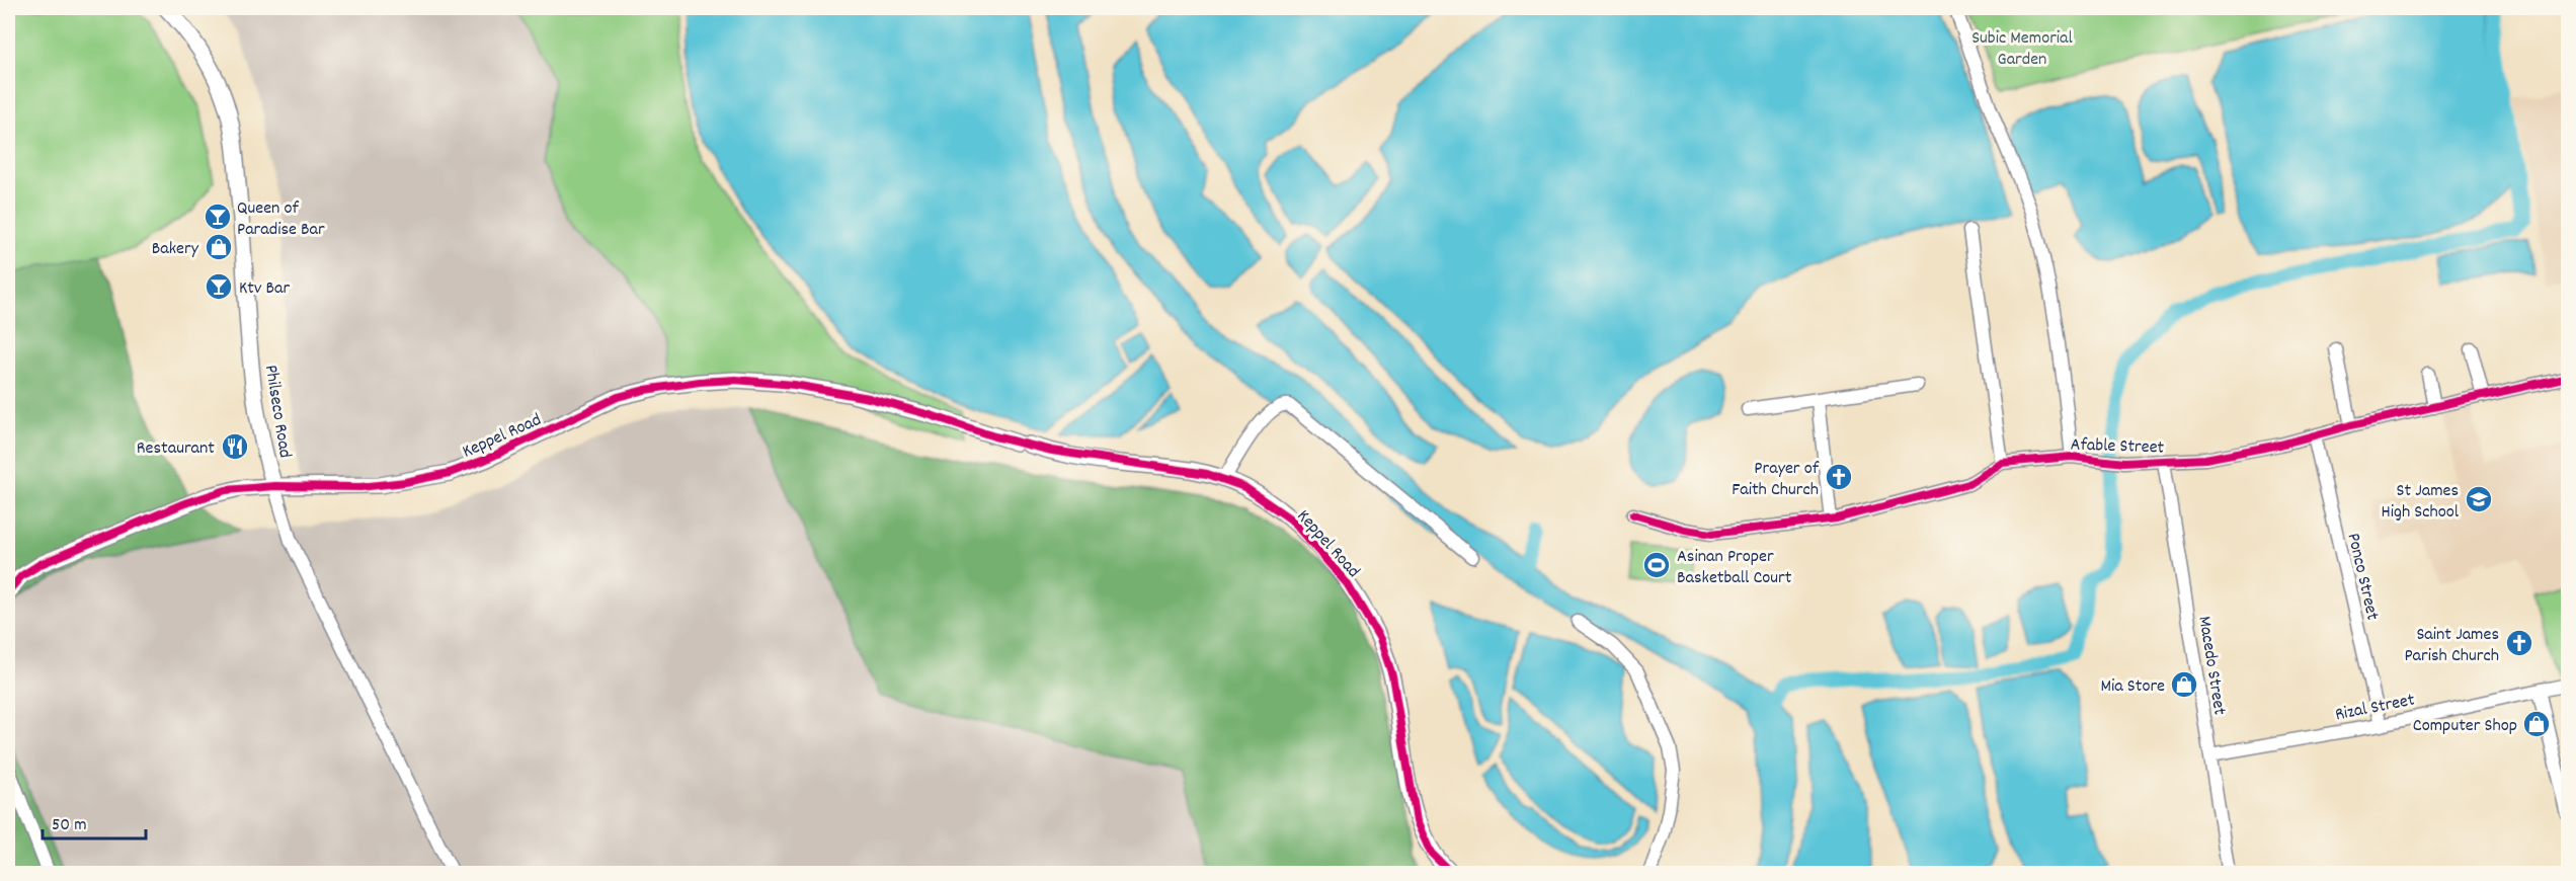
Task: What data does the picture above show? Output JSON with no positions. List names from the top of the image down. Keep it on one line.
{"streets":{"street":["Philseco Road","Keppel Road","Afable Street","Ponco Street","Macedo Street","Rizal Street"]},"crossings":[["Philseco Road","Keppel Road"],["Afable Street","Ponco Street"],["Afable Street","Macedo Street"],["Ponco Street","Rizal Street"],["Macedo Street","Rizal Street"]],"parks":["Subic Memorial Garden"],"places":{"bar":["Queen of Paradise Bar","Ktv Bar"],"shop":["Bakery","Mia Store","Computer Shop"],"restaurant":["Restaurant"],"church":["Prayer of Faith Church","Saint James Parish Church"],"school or university":["St James High School"],"sports":["Asinan Proper Basketball Court"]},"scale_bar":"50 m"}
